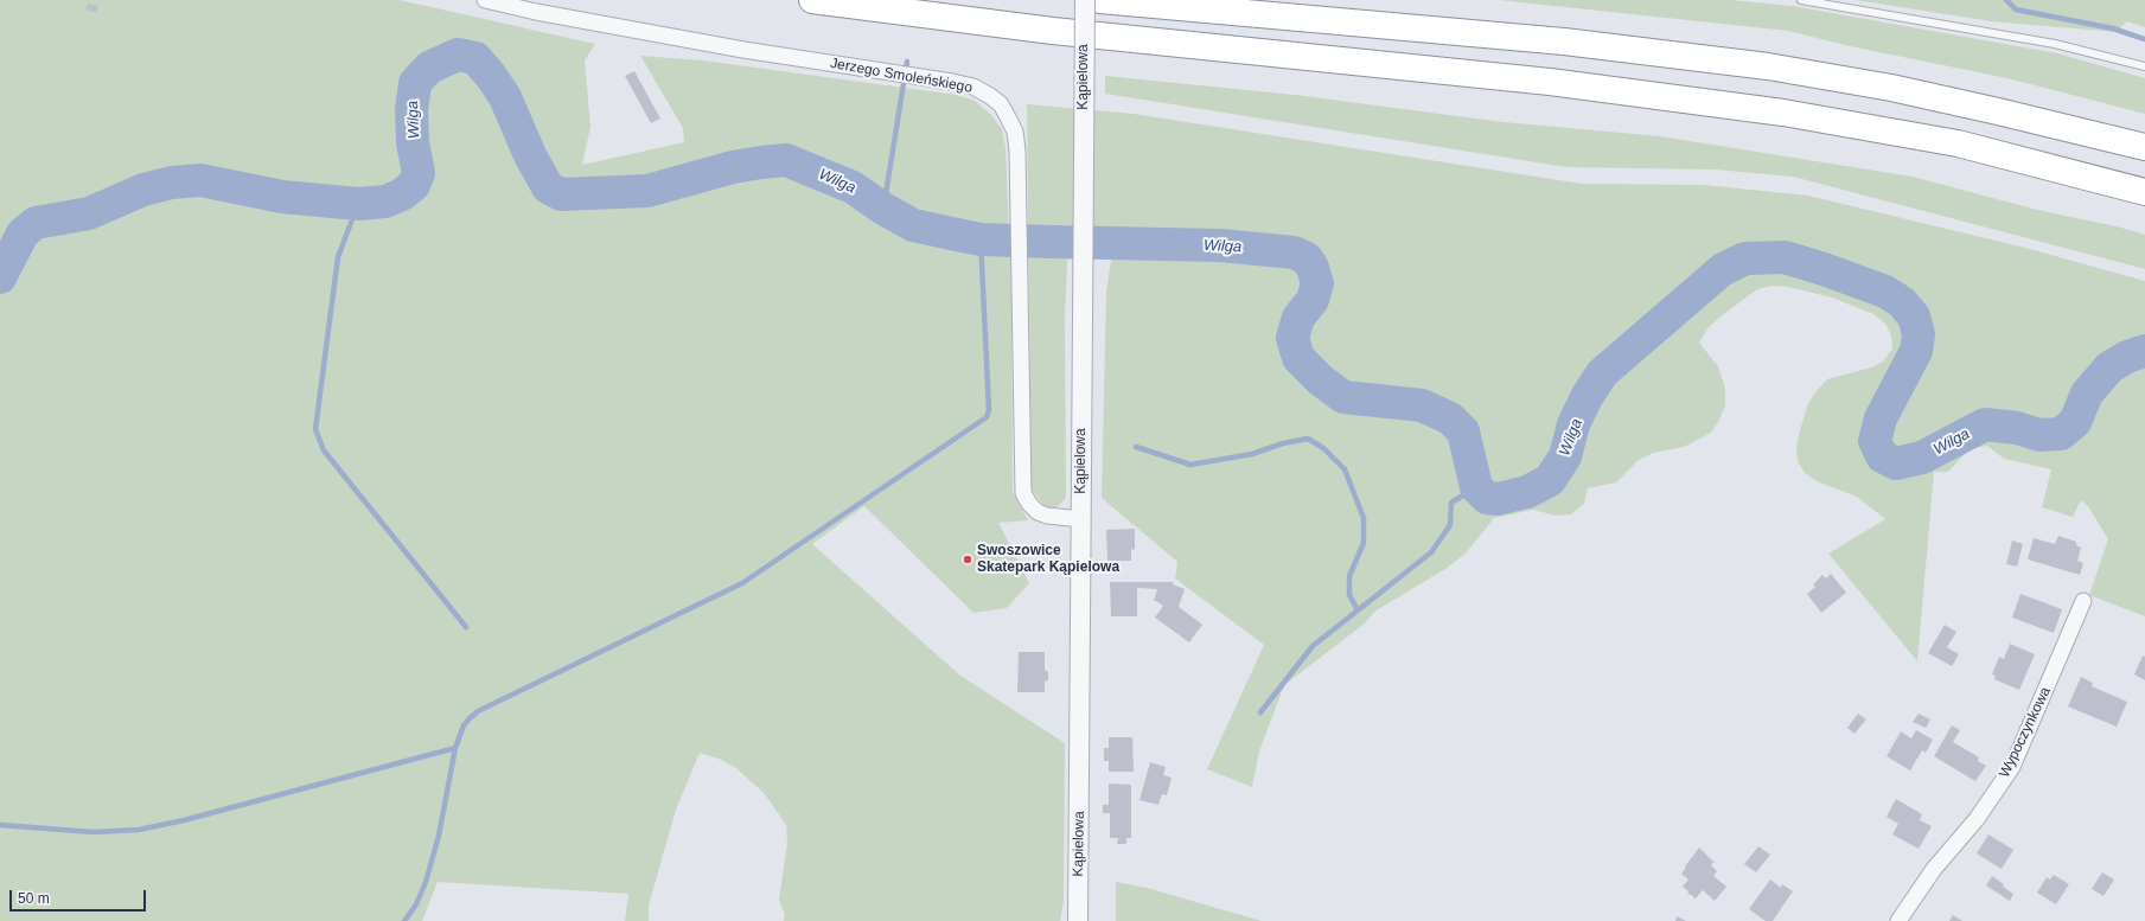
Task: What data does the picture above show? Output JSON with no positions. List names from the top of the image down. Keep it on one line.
{"streets":{"street":["Jerzego Smoleńskiego","Kąpielowa","Wypoczynkowa"]},"crossings":[["Jerzego Smoleńskiego","Kąpielowa"]],"water":["Wilga"],"places":["Swoszowice Skatepark Kąpielowa"],"scale_bar":"50 m"}
